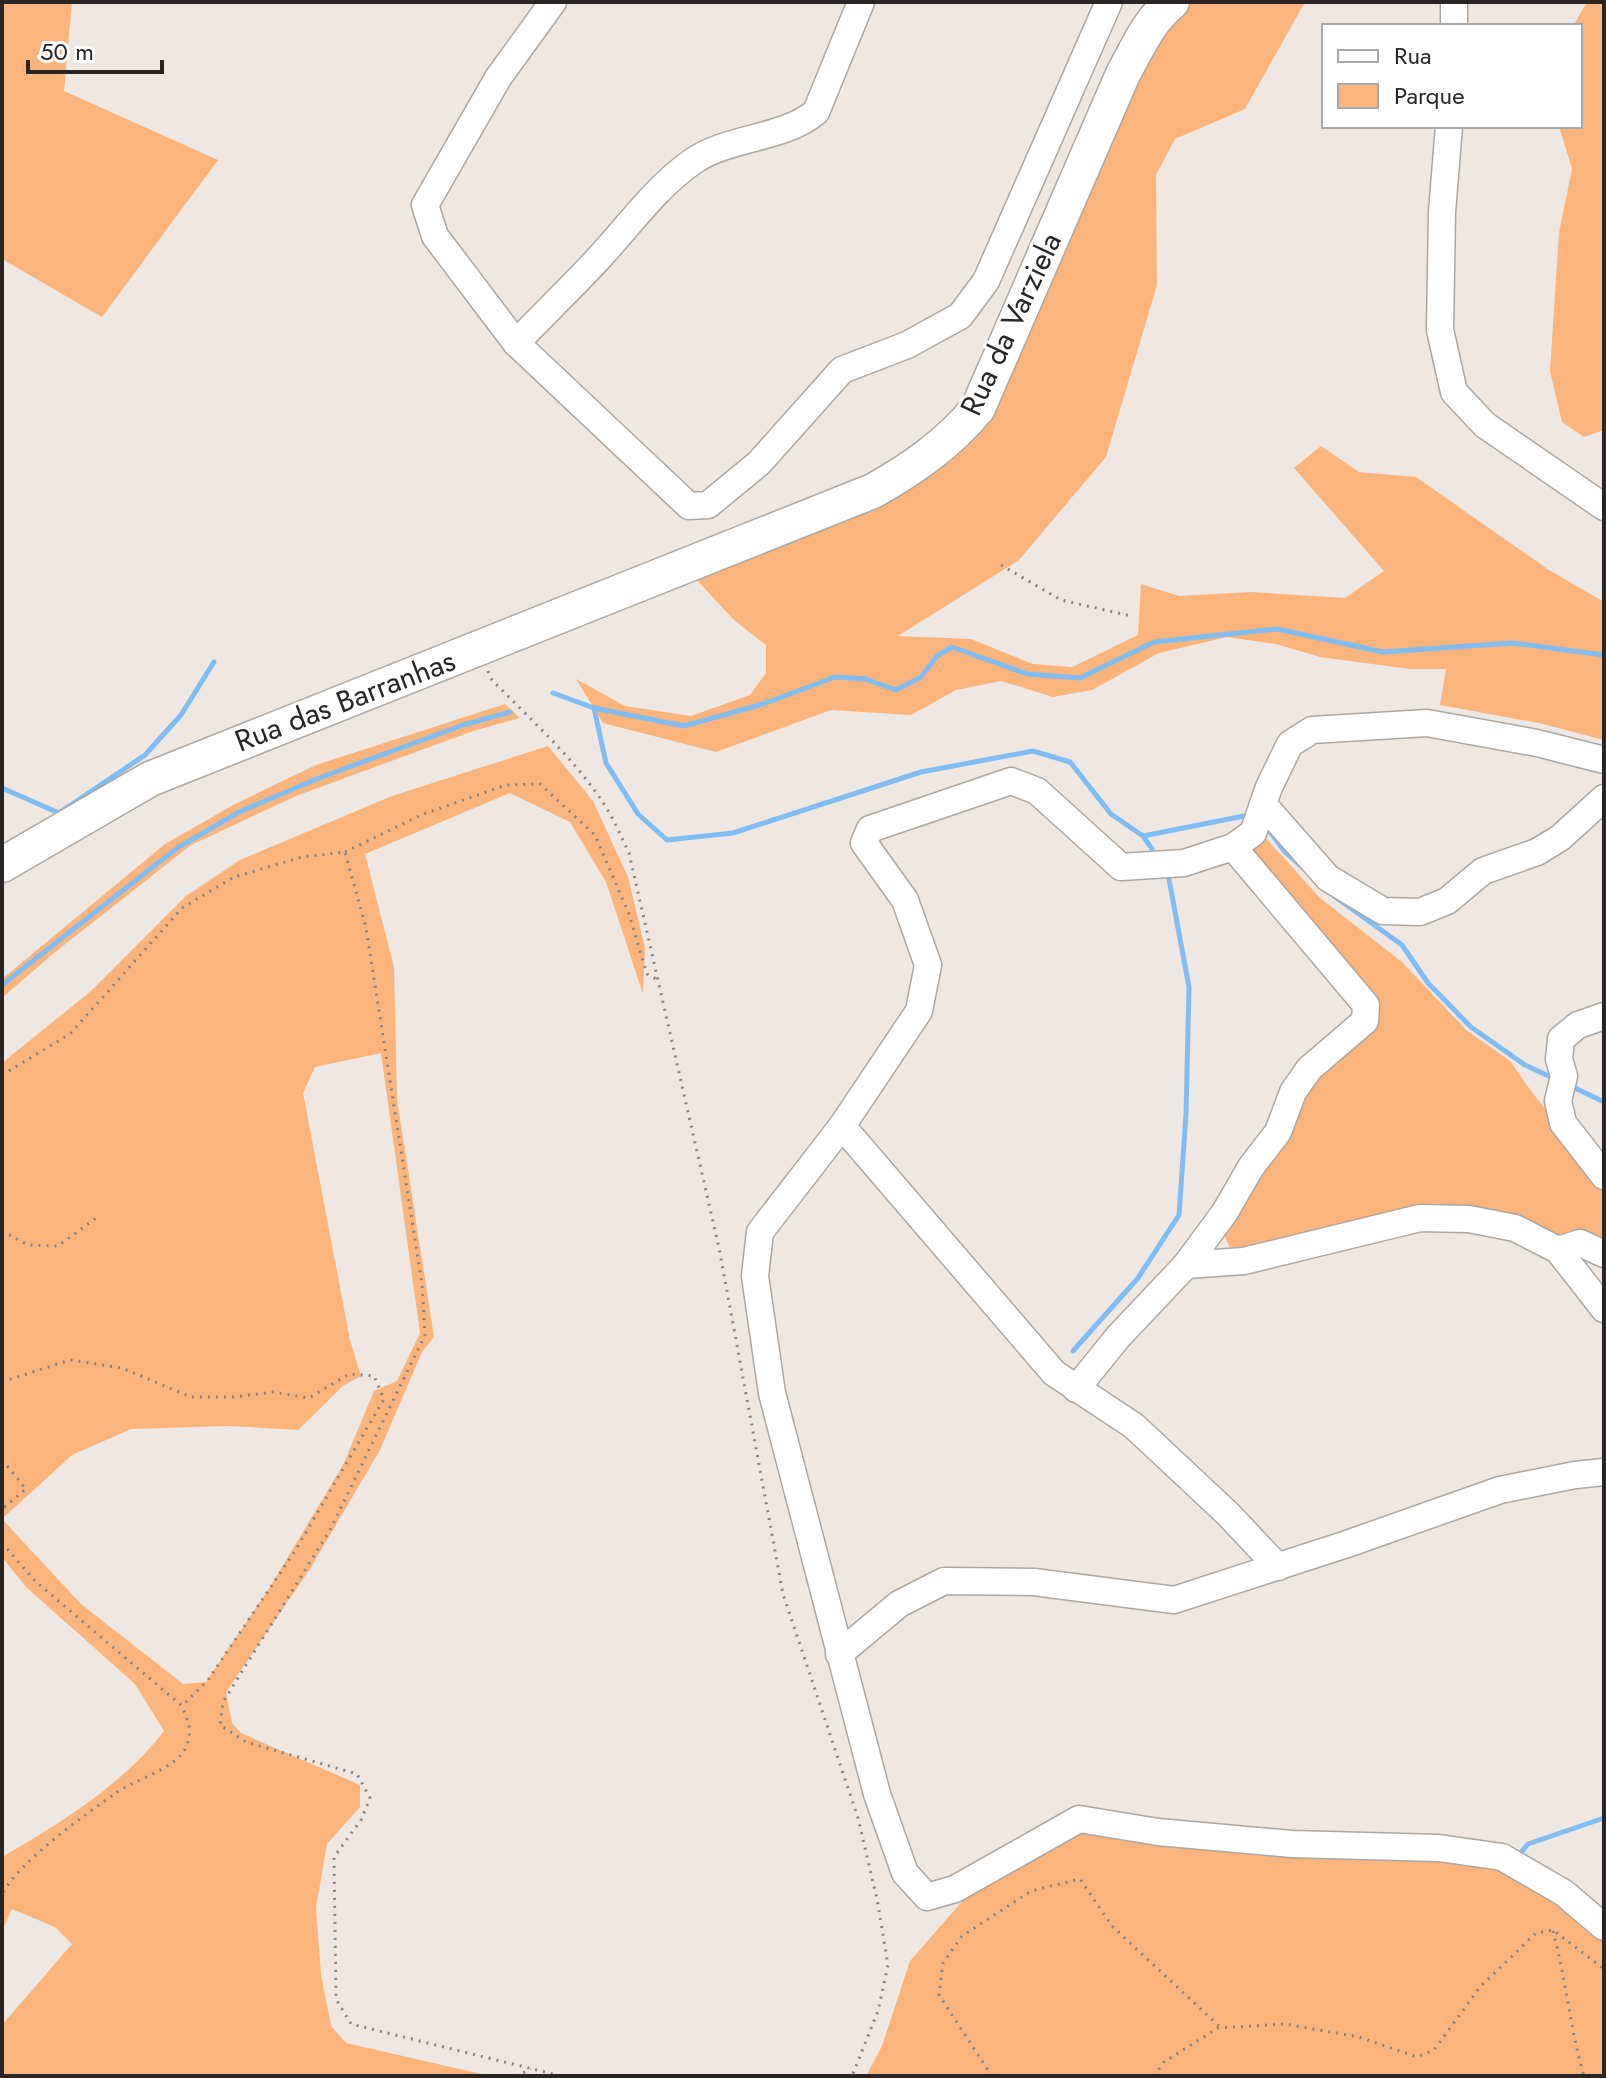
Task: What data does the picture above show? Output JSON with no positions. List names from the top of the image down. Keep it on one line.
{"streets":{"main road":["Rua da Varziela","Rua das Barranhas"]},"crossings":[["Rua da Varziela","Rua das Barranhas"]],"legend":["Rua","Parque"],"scale_bar":"50 m"}
